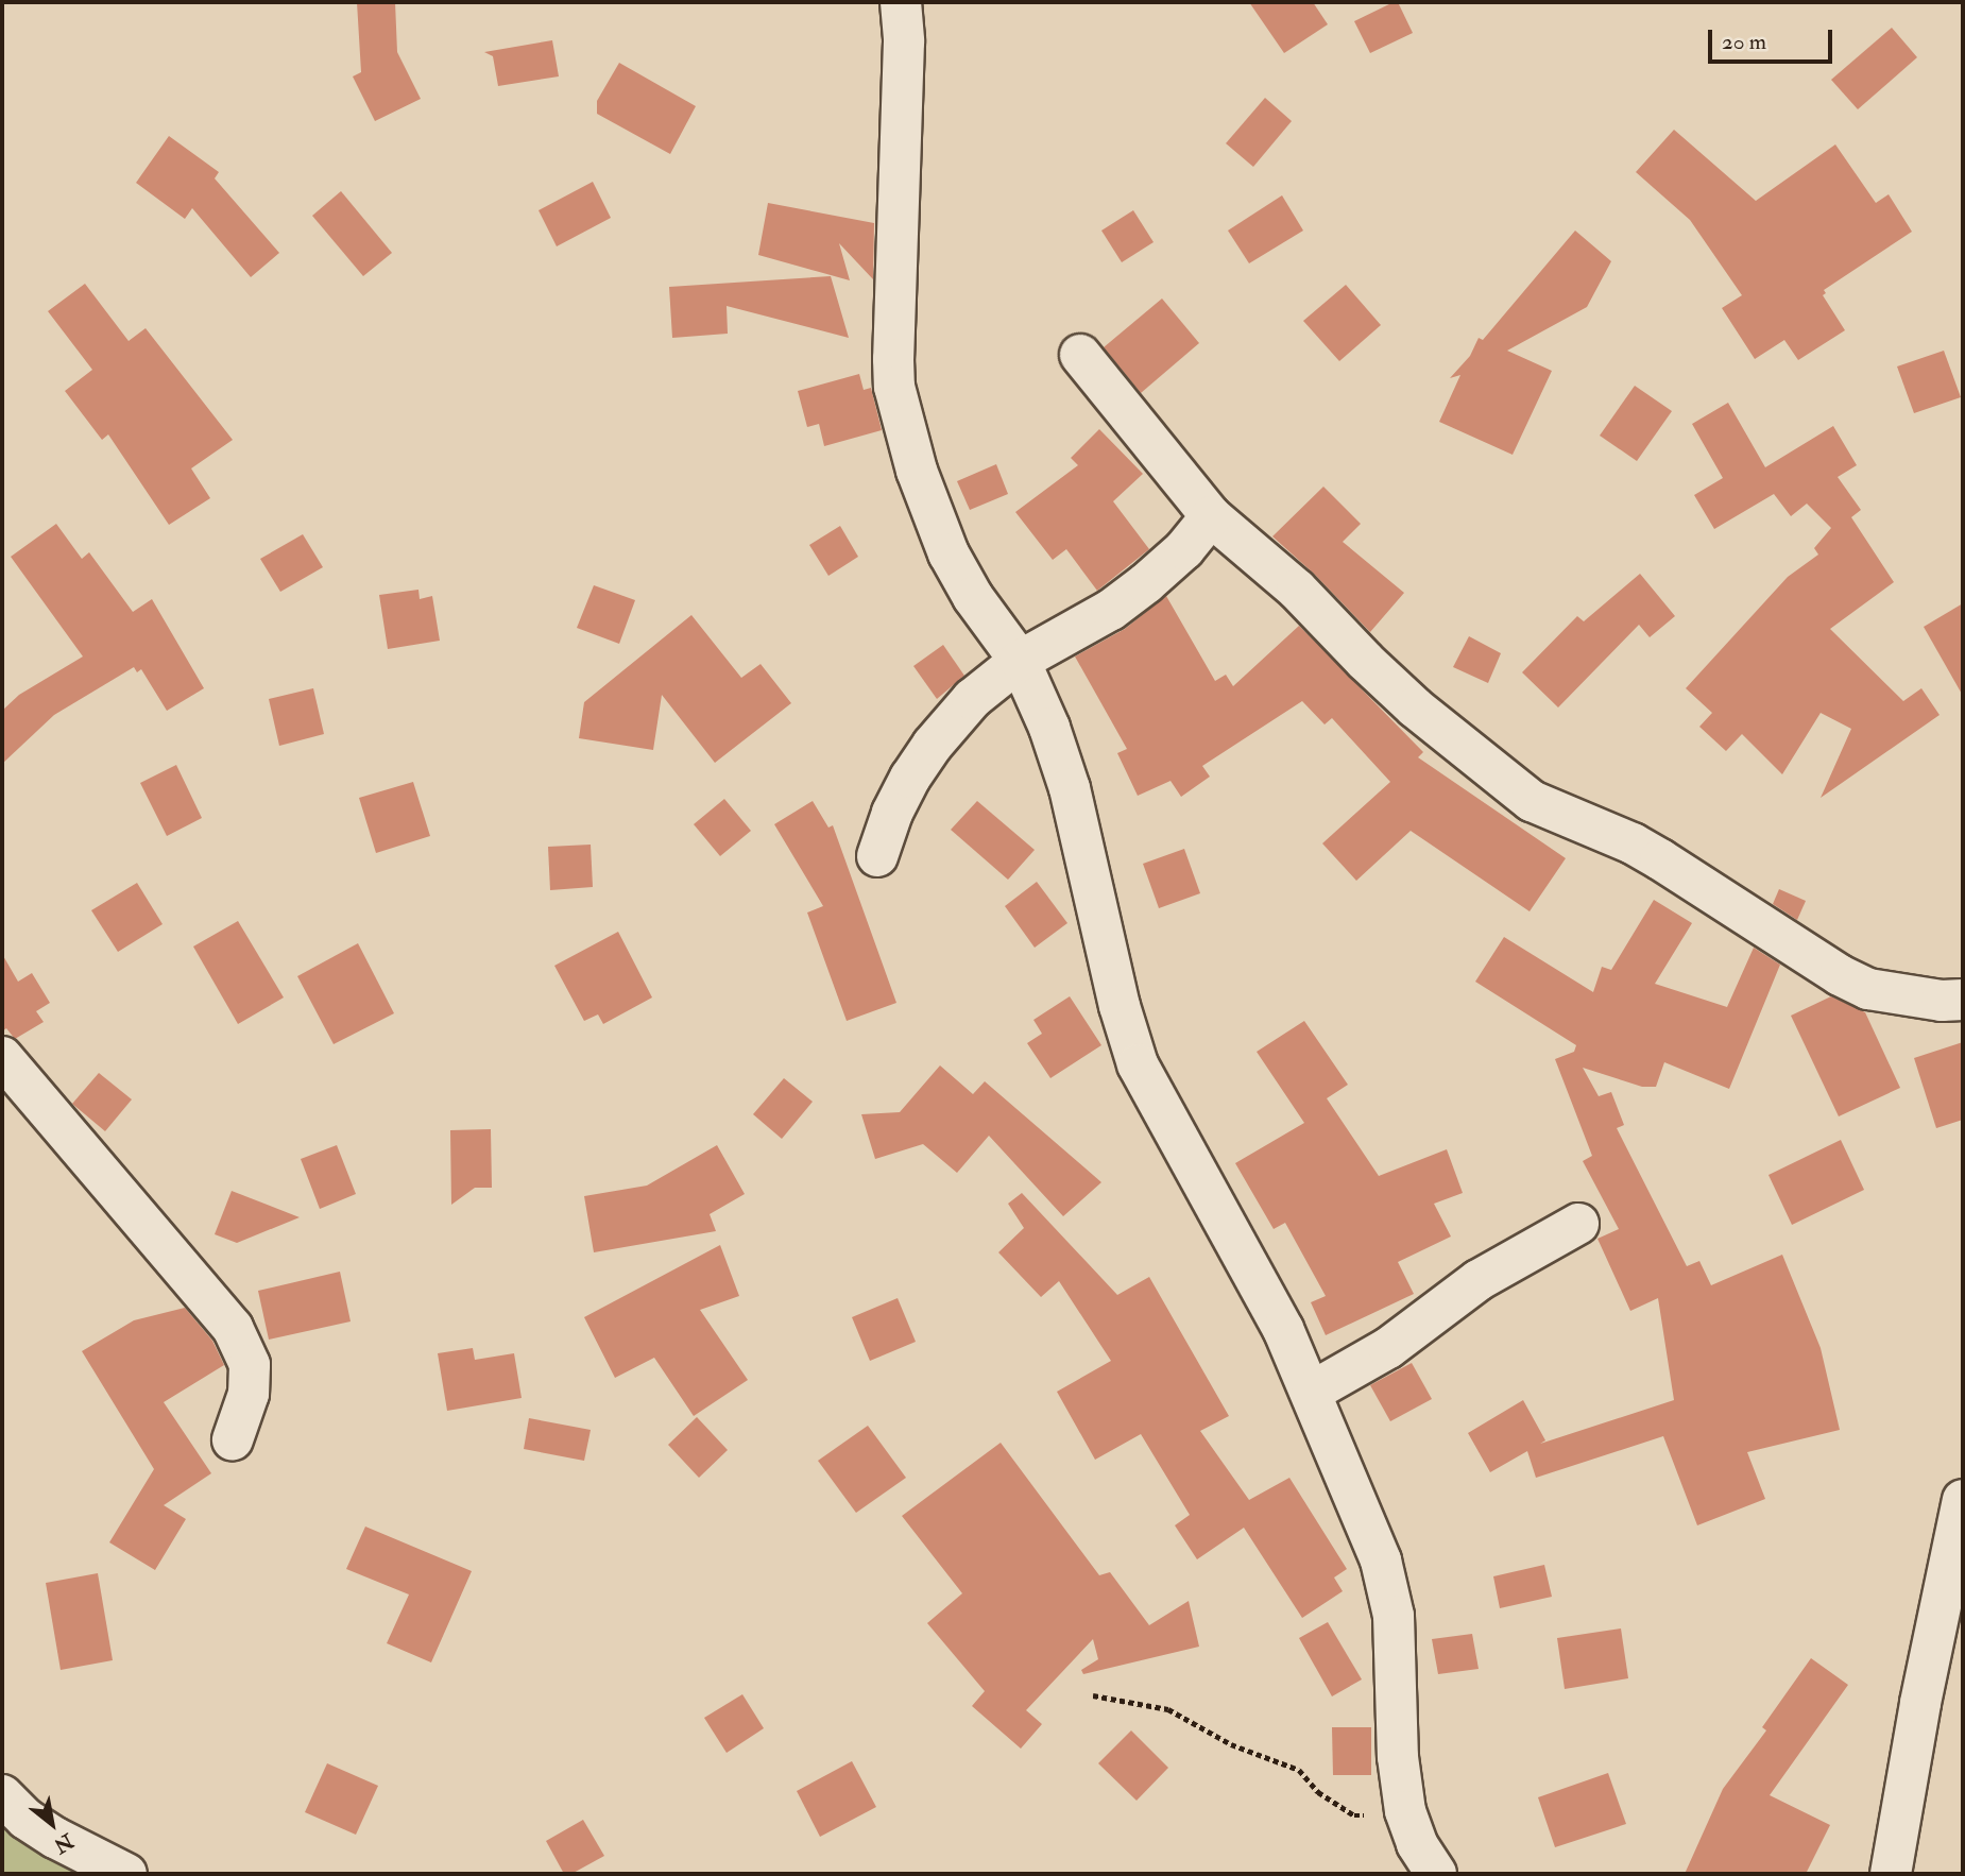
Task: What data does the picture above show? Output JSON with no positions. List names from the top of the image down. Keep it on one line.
{"scale_bar":"20 m","north":"bottom right"}
